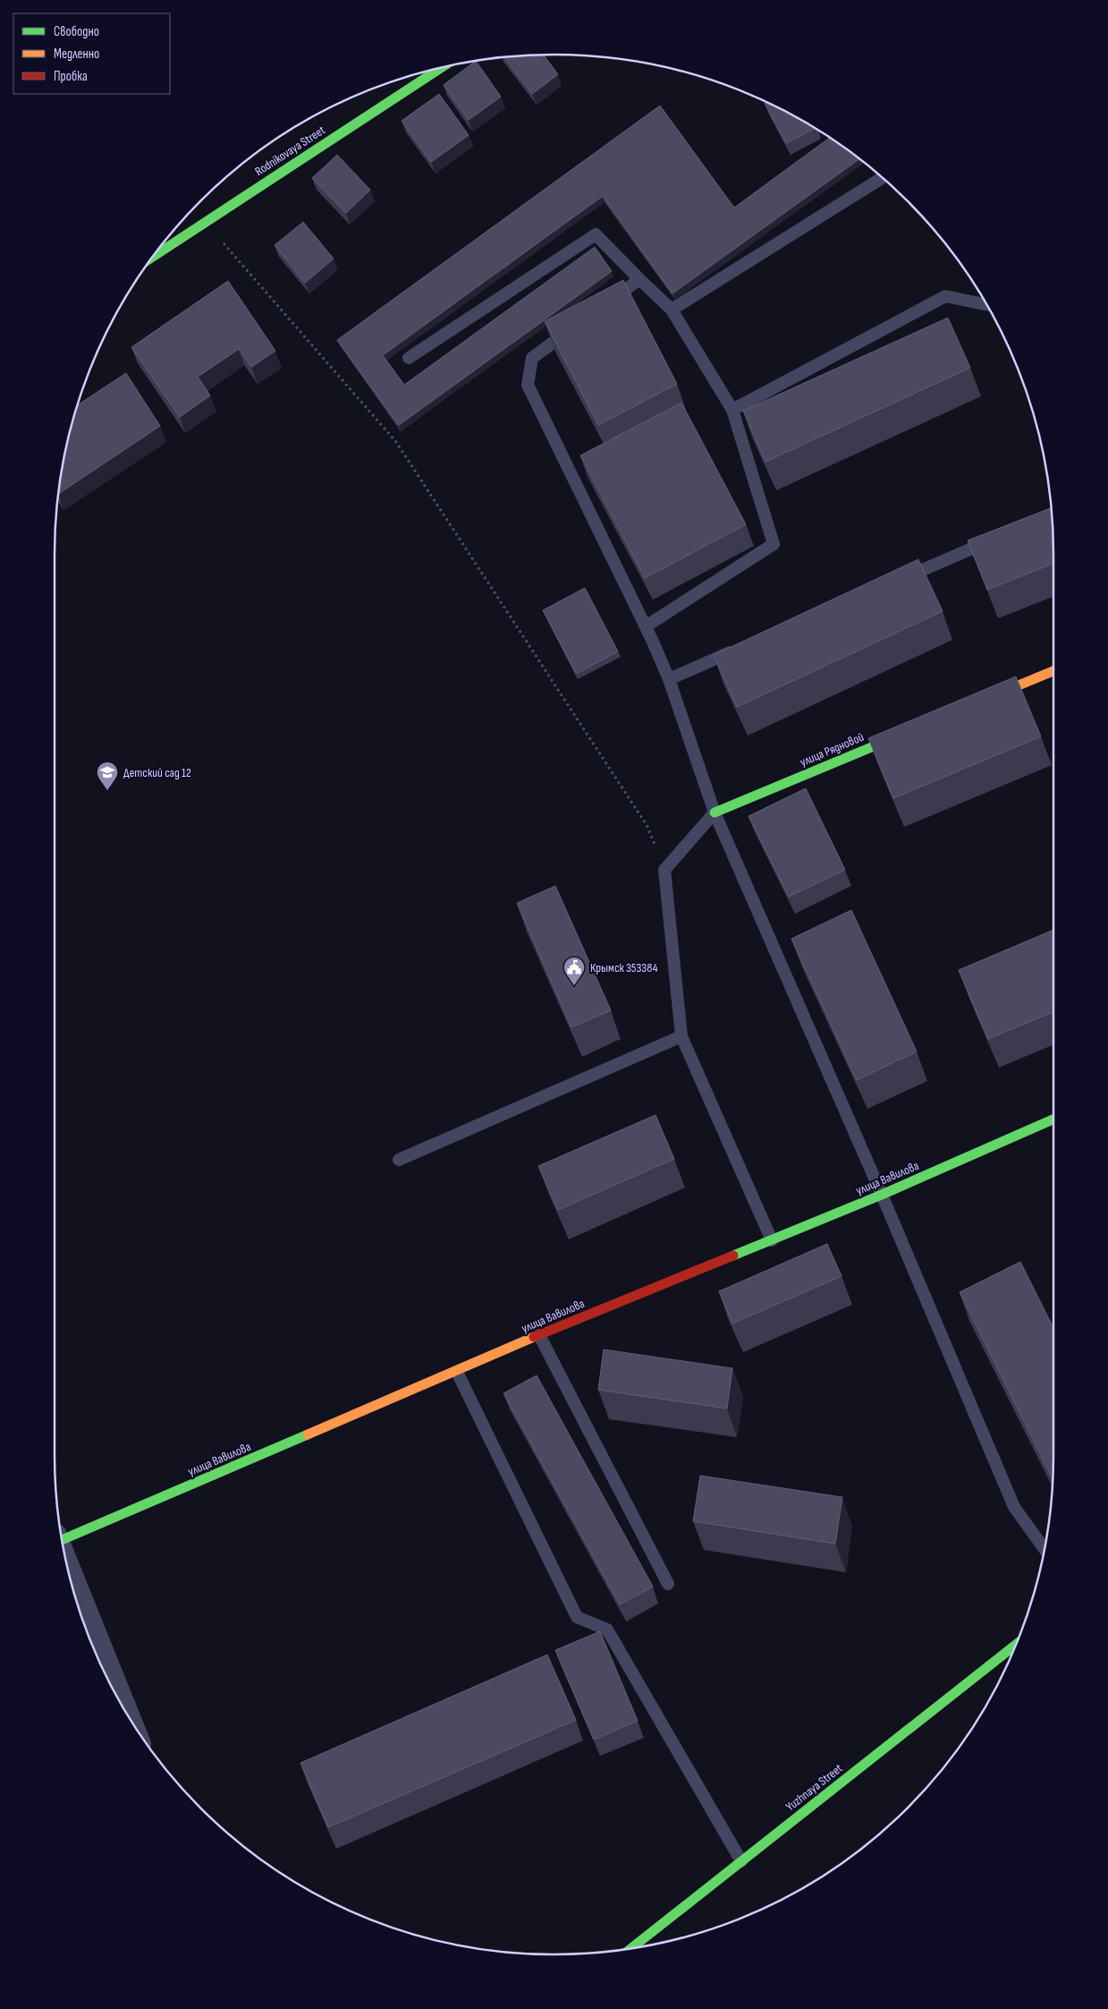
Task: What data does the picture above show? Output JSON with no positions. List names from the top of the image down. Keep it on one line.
{"streets":{"street":["Rodnikovaya Street","улица Рядновой","улица Вавилова","Yuzhnaya Street"]},"places":{"school or university":["Детский сад 12"],"public building":["Крымск 353384"]},"legend":["Свободно","Медленно","Пробка"]}
